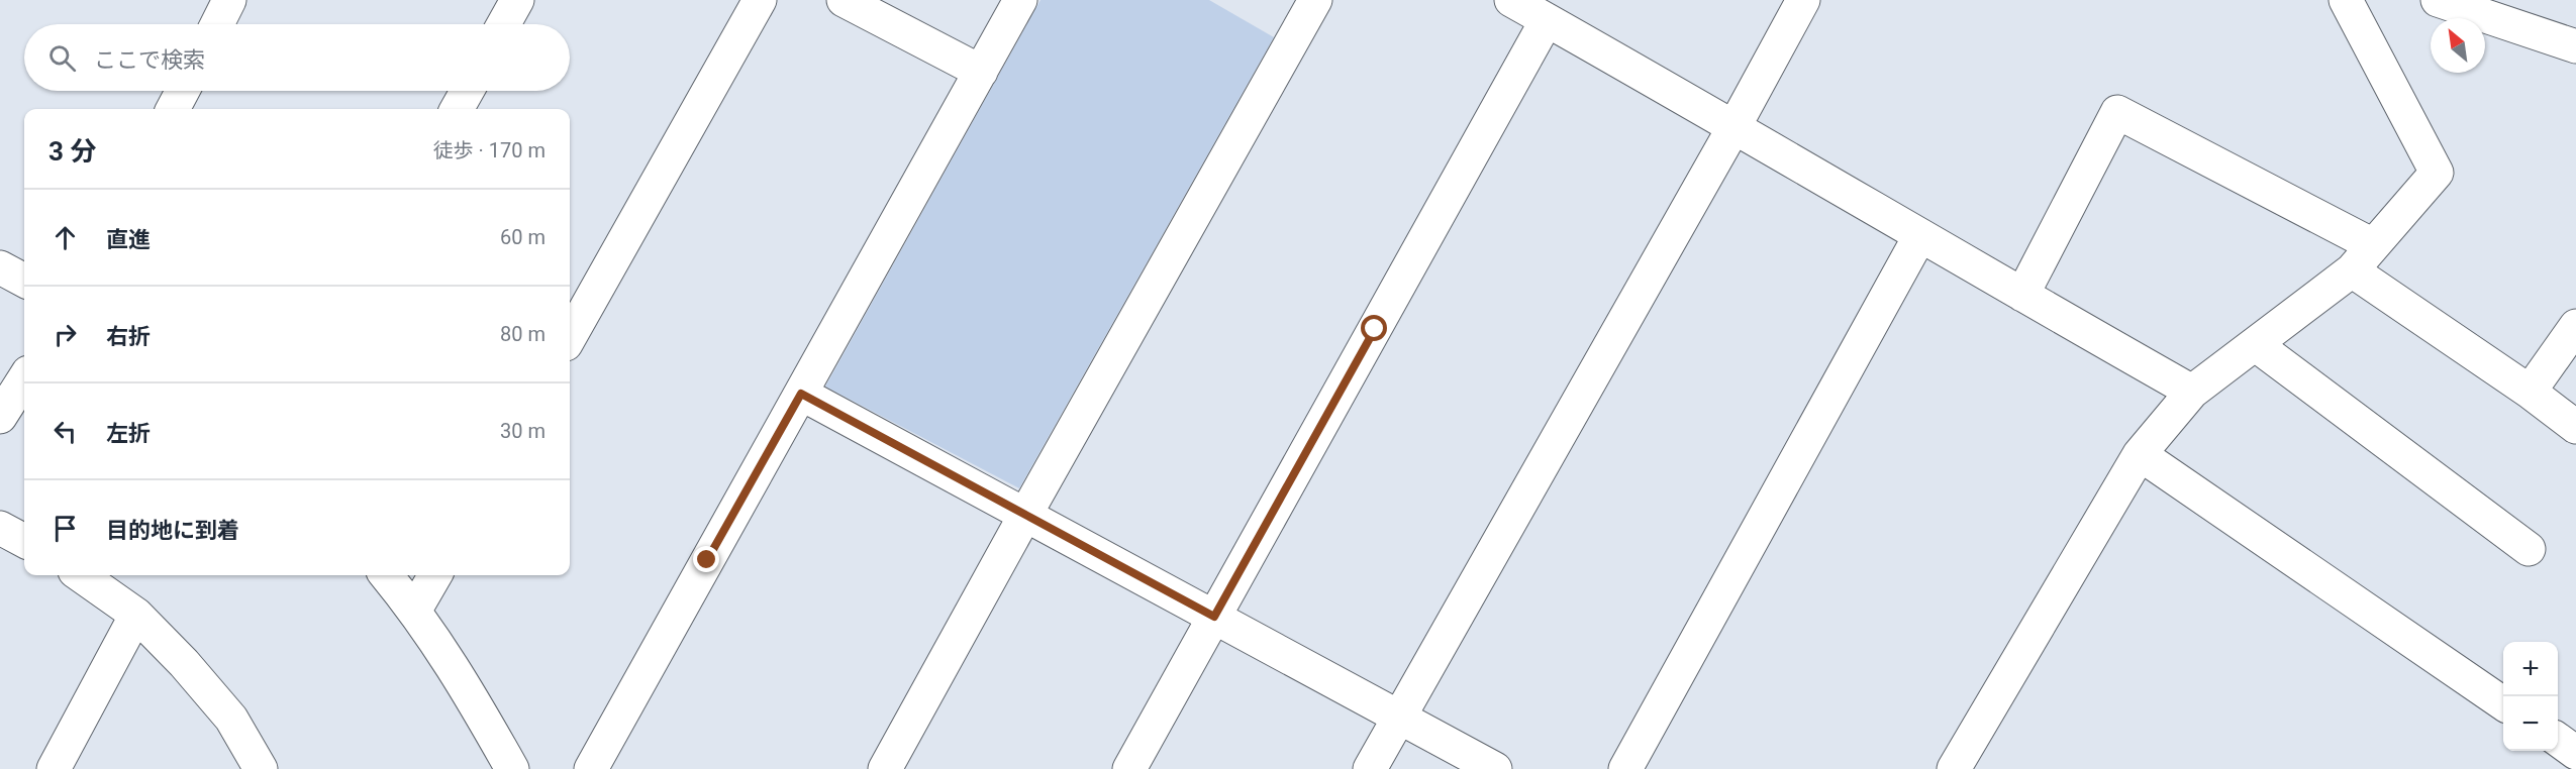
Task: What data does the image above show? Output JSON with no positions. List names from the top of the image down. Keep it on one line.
{"north":"top left","page":{"search":"ここで検索","heading":["3 分","徒歩 · 170 m"],"list":[["直進","60 m"],["右折","80 m"],["左折","30 m"],"目的地に到着"],"map_buttons":["+","−"]}}
